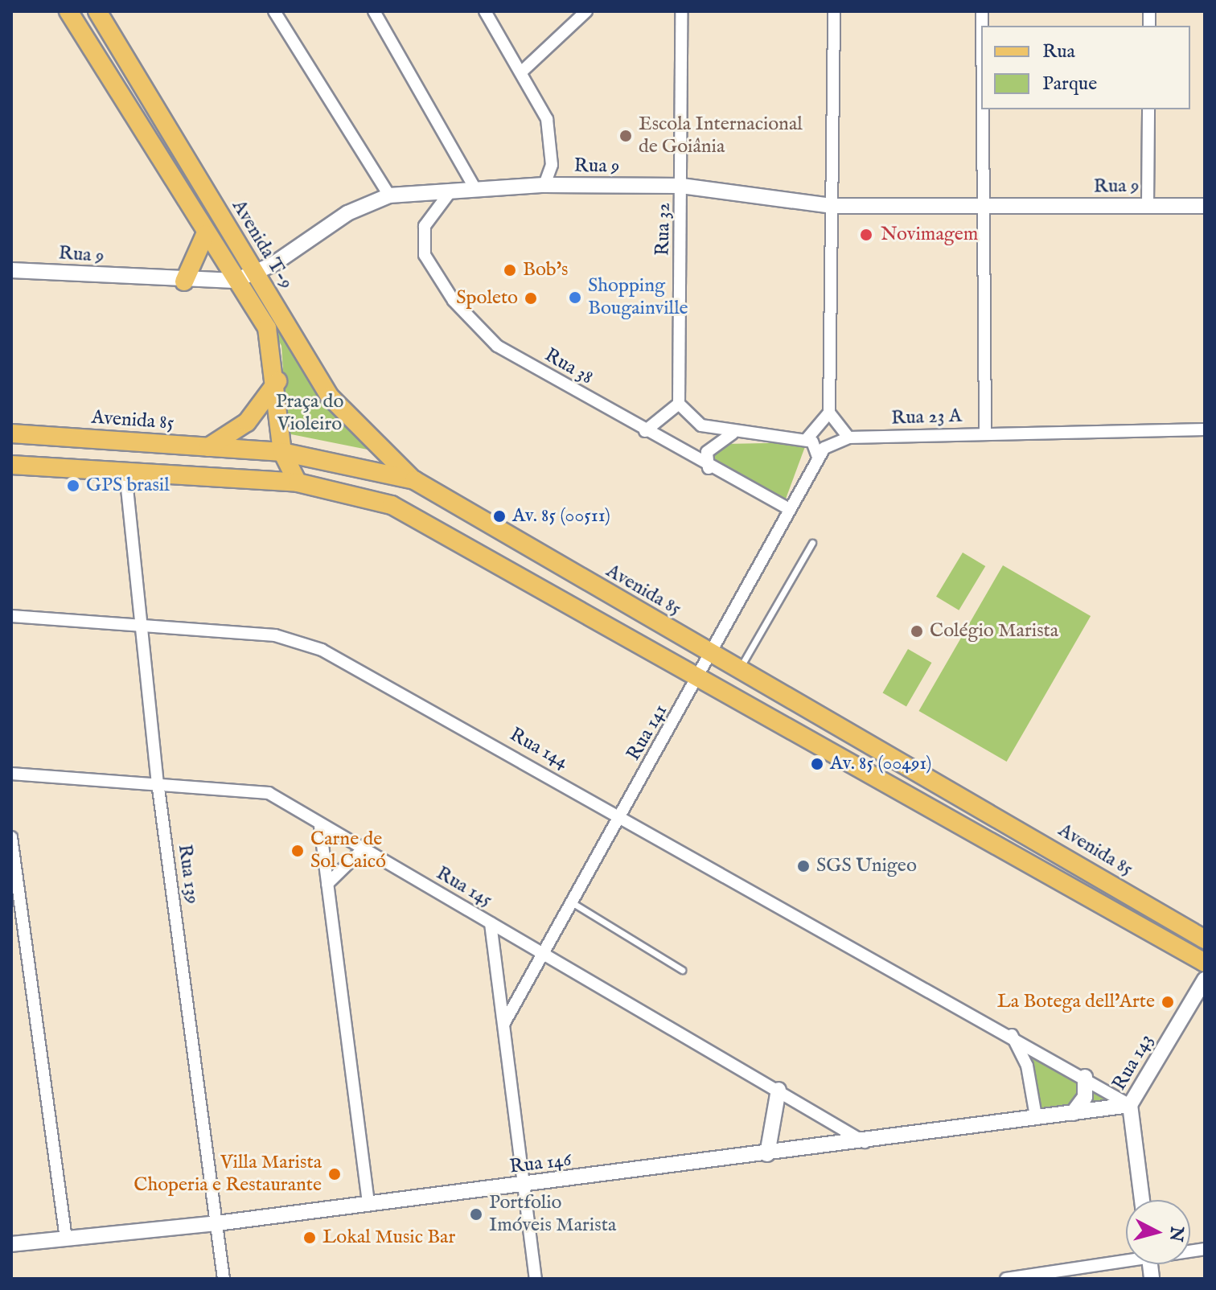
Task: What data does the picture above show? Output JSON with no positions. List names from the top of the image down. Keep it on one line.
{"streets":{"main road":["Avenida T-9","Avenida 85"],"street":["Rua 9","Rua 32","Rua 38","Rua 23 A","Rua 141","Rua 144","Rua 139","Rua 145","Rua 143","Rua 146"]},"crossings":[["Rua 9","Rua 32"],["Rua 9","Avenida T-9"],["Rua 9","Rua 38"],["Avenida T-9","Avenida 85"],["Rua 38","Rua 141"],["Avenida 85","Rua 141"],["Rua 141","Rua 144"],["Rua 141","Rua 145"],["Rua 144","Rua 139"],["Rua 144","Rua 143"],["Rua 144","Rua 146"],["Rua 139","Rua 145"],["Rua 139","Rua 146"],["Rua 145","Rua 146"],["Rua 143","Rua 146"]],"parks":["Praça do Violeiro"],"places":["Escola Internacional de Goiânia","Novimagem","Bob's","Shopping Bougainville","Spoleto","GPS brasil","Av. 85 (00511)","Colégio Marista","Av. 85 (00491)","Carne de Sol Caicó","SGS Unigeo","La Botega dell'Arte","Villa Marista Choperia e Restaurante","Portfolio Imóveis Marista","Lokal Music Bar"],"legend":["Rua","Parque"],"north":"right"}
